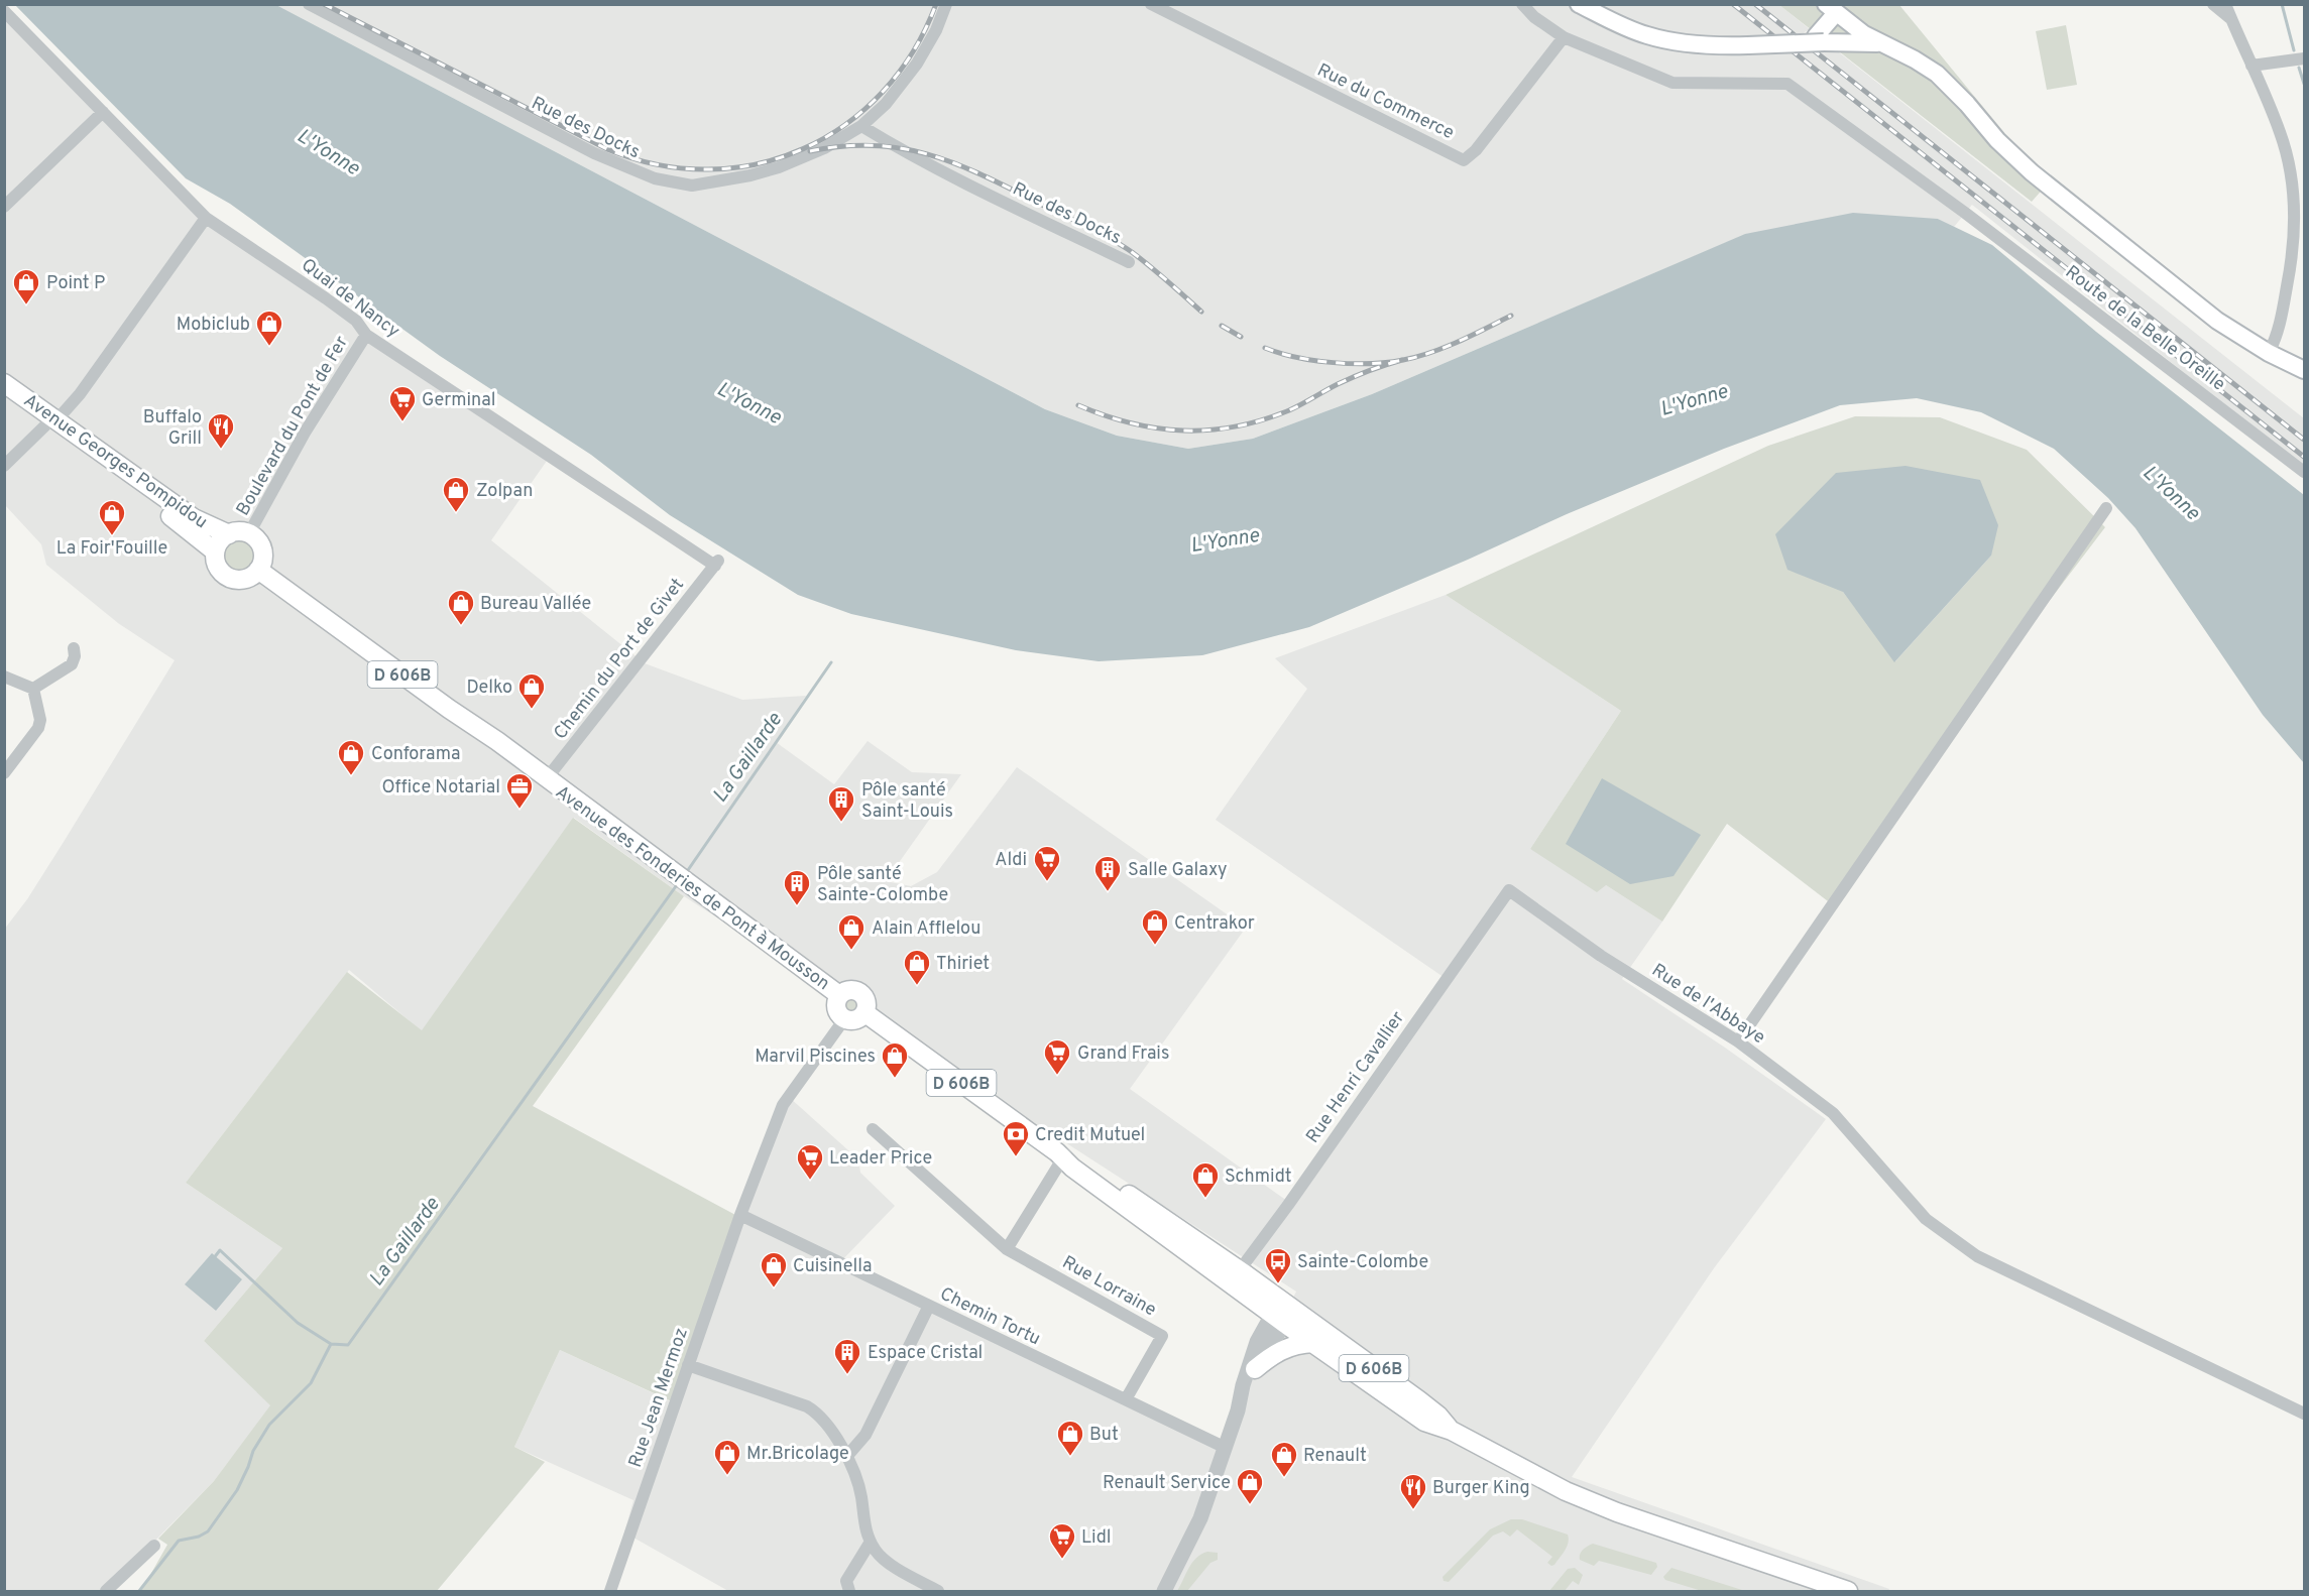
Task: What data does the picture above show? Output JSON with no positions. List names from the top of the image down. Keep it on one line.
{"streets":{"main road":["Avenue Georges Pompidou","D 606B","Avenue des Fonderies de Pont à Mousson"],"street":["Rue du Commerce","Rue des Docks","Quai de Nancy","Route de la Belle Oreille","Boulevard du Pont de Fer","Chemin du Port de Givet","Rue de l'Abbaye","Rue Henri Cavallier","Rue Lorraine","Chemin Tortu","Rue Jean Mermoz"]},"crossings":[["Rue du Commerce","Route de la Belle Oreille"],["Quai de Nancy","Boulevard du Pont de Fer"],["Quai de Nancy","Chemin du Port de Givet"],["Boulevard du Pont de Fer","Avenue Georges Pompidou"],["Boulevard du Pont de Fer","D 606B"],["Avenue Georges Pompidou","D 606B"],["Chemin du Port de Givet","D 606B"],["Chemin du Port de Givet","Avenue des Fonderies de Pont à Mousson"],["D 606B","Avenue des Fonderies de Pont à Mousson"],["D 606B","Rue Henri Cavallier"],["D 606B","Rue Jean Mermoz"],["Avenue des Fonderies de Pont à Mousson","Rue Jean Mermoz"],["Rue de l'Abbaye","Rue Henri Cavallier"],["Rue Lorraine","Chemin Tortu"],["Chemin Tortu","Rue Jean Mermoz"]],"water":["L'Yonne","La Gaillarde"],"places":{"shop":["Point P","Mobiclub","Zolpan","La Foir'Fouille","Bureau Vallée","Delko","Conforama","Centrakor","Alain Afflelou","Thiriet","Marvil Piscines","Schmidt","Cuisinella","But","Mr.Bricolage","Renault","Renault Service"],"supermarket":["Germinal","Aldi","Grand Frais","Leader Price","Lidl"],"restaurant":["Buffalo Grill","Burger King"],"office":["Office Notarial"],"building":["Pôle santé Saint-Louis","Salle Galaxy","Pôle santé Sainte-Colombe","Espace Cristal"],"bank":["Credit Mutuel"],"bus stop":["Sainte-Colombe"]}}
